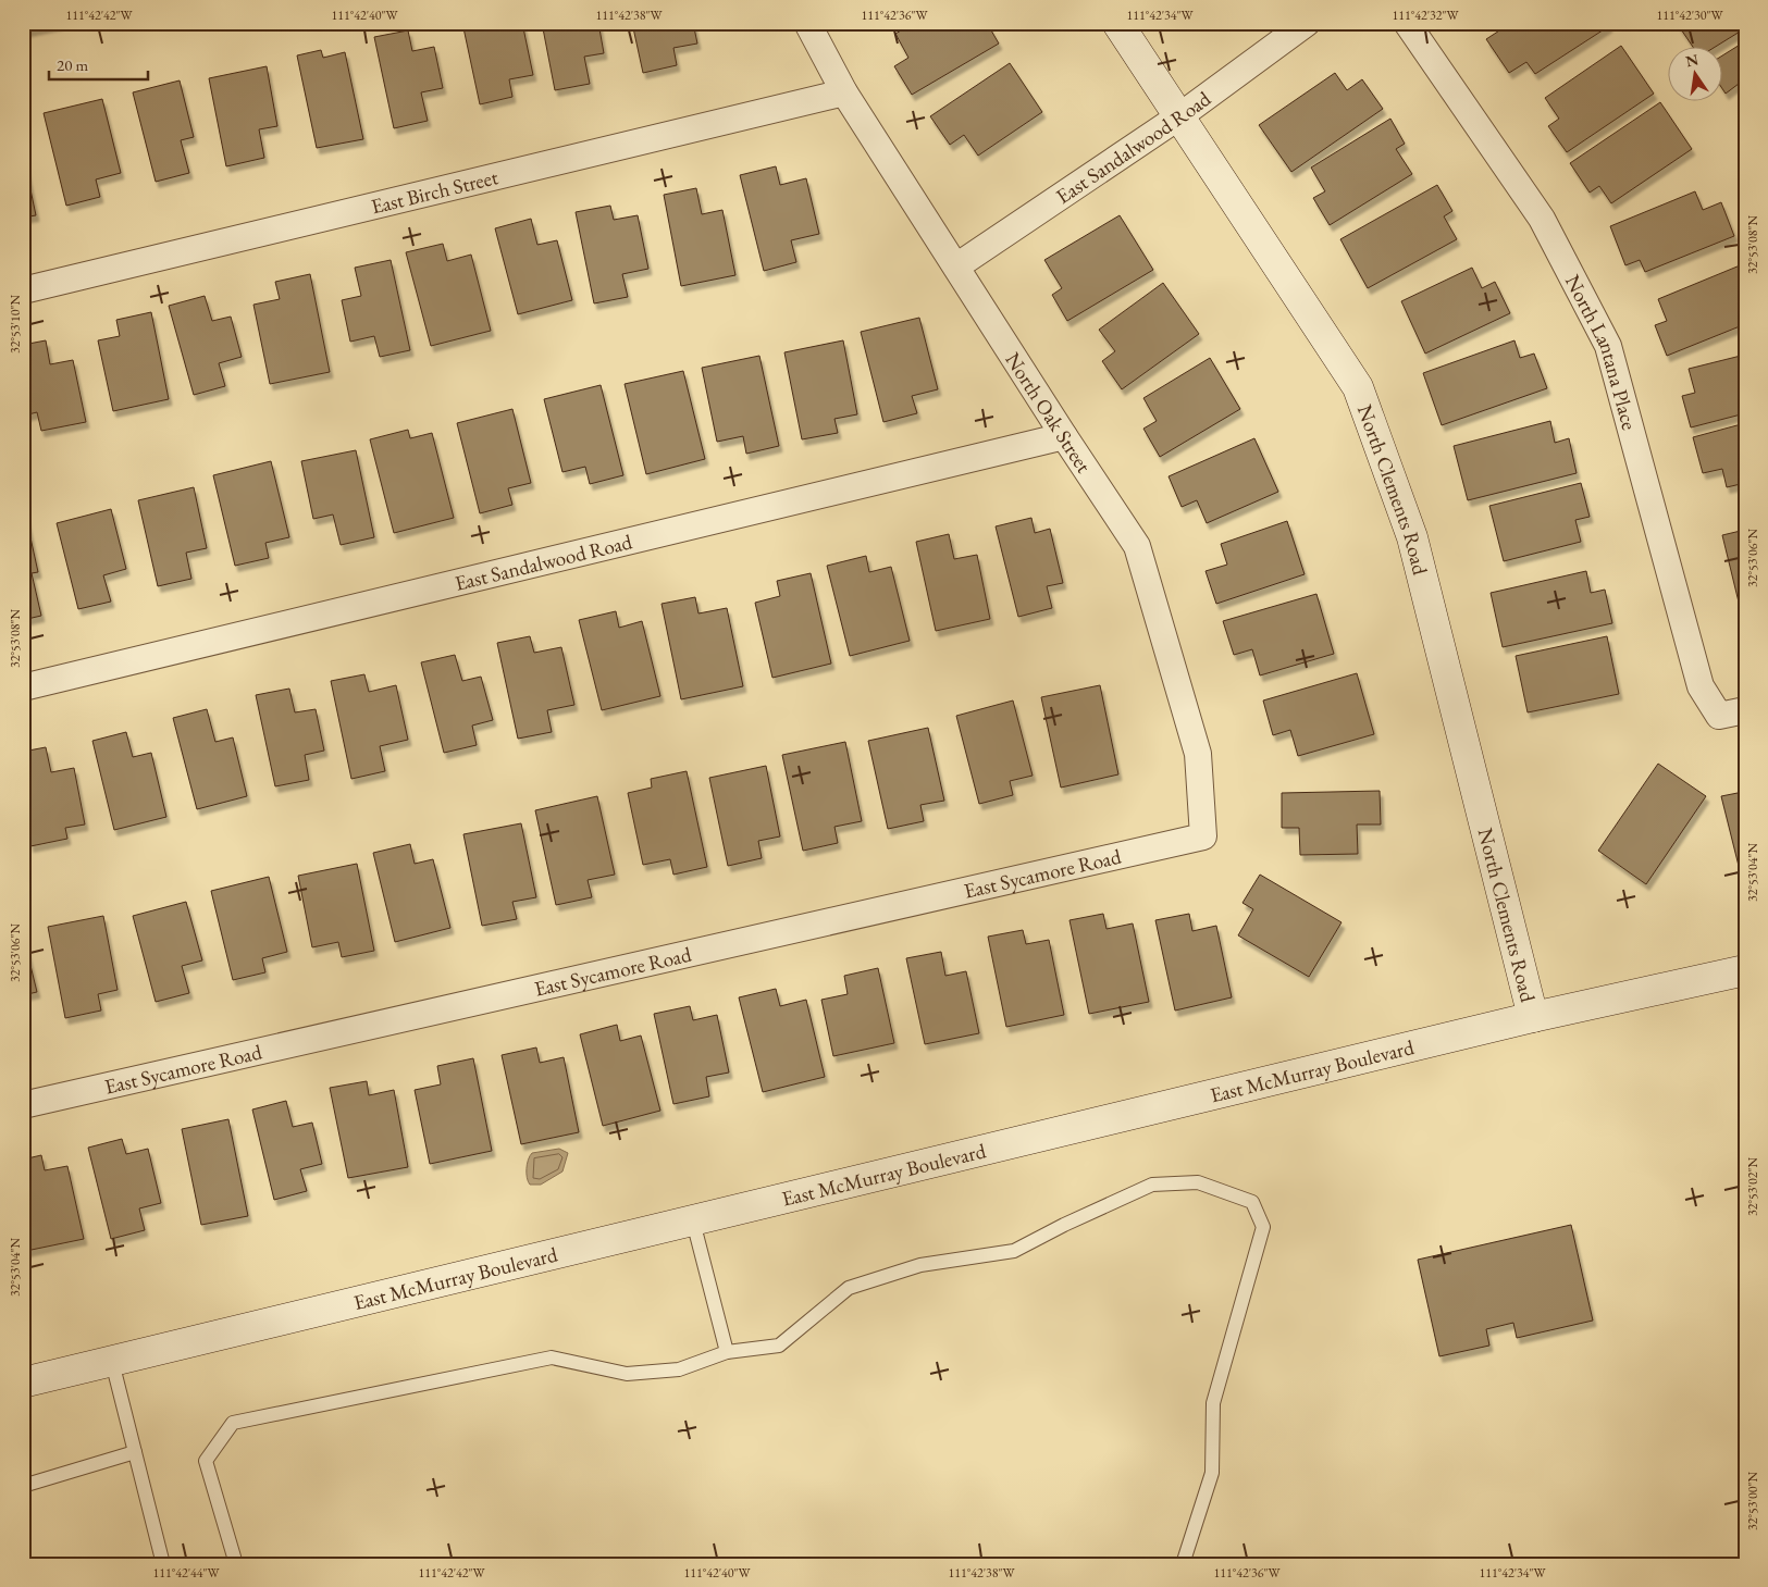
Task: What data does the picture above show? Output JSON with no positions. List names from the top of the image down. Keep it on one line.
{"streets":{"street":["East Sandalwood Road","East Birch Street","North Lantana Place","North Oak Street","North Clements Road","East Sycamore Road","East McMurray Boulevard"]},"crossings":[["East Sandalwood Road","North Oak Street"],["East Sandalwood Road","North Clements Road"],["East Birch Street","North Oak Street"],["North Oak Street","East Sycamore Road"],["North Clements Road","East McMurray Boulevard"]],"scale_bar":"20 m","north":"top","coordinates":["111°42'42\"W","111°42'40\"W","111°42'38\"W","111°42'36\"W","111°42'34\"W","111°42'32\"W","111°42'30\"W","32°53'08\"N","32°53'10\"N","32°53'06\"N","32°53'04\"N","32°53'02\"N","32°53'00\"N","111°42'44\"W"]}
